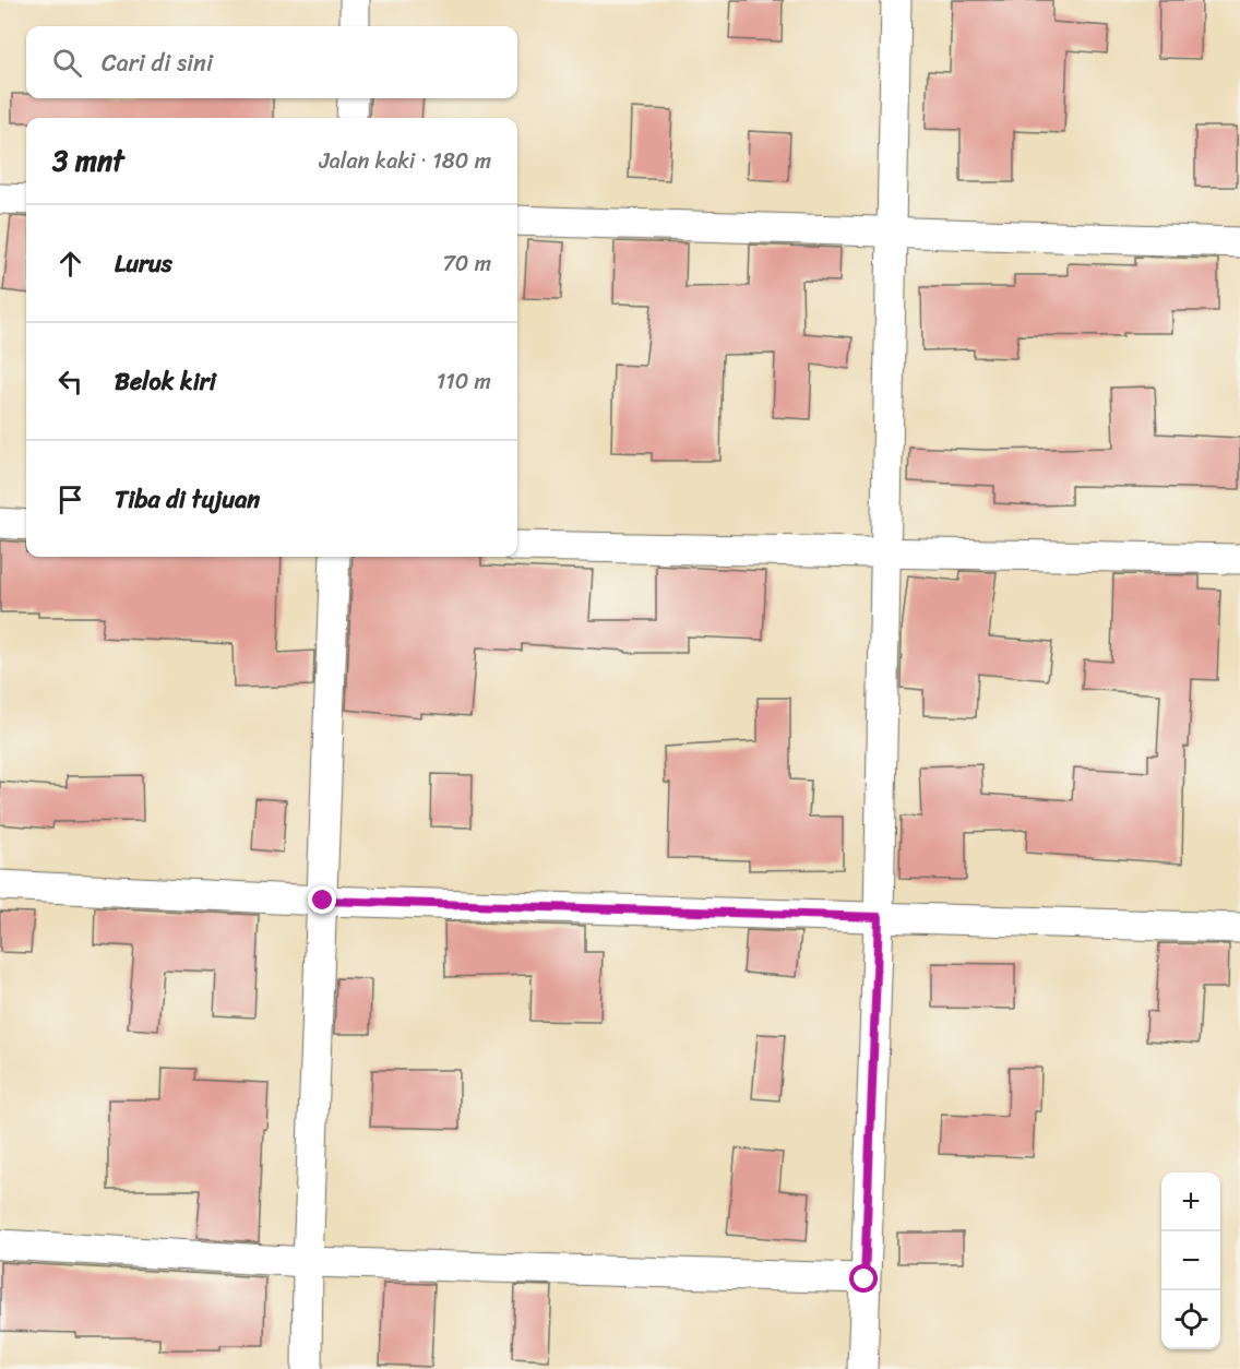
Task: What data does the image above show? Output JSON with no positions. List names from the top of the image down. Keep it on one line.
{"page":{"search":"Cari di sini","heading":["3 mnt","Jalan kaki · 180 m"],"list":[["Lurus","70 m"],["Belok kiri","110 m"],"Tiba di tujuan"],"map_buttons":["+","−"]}}
